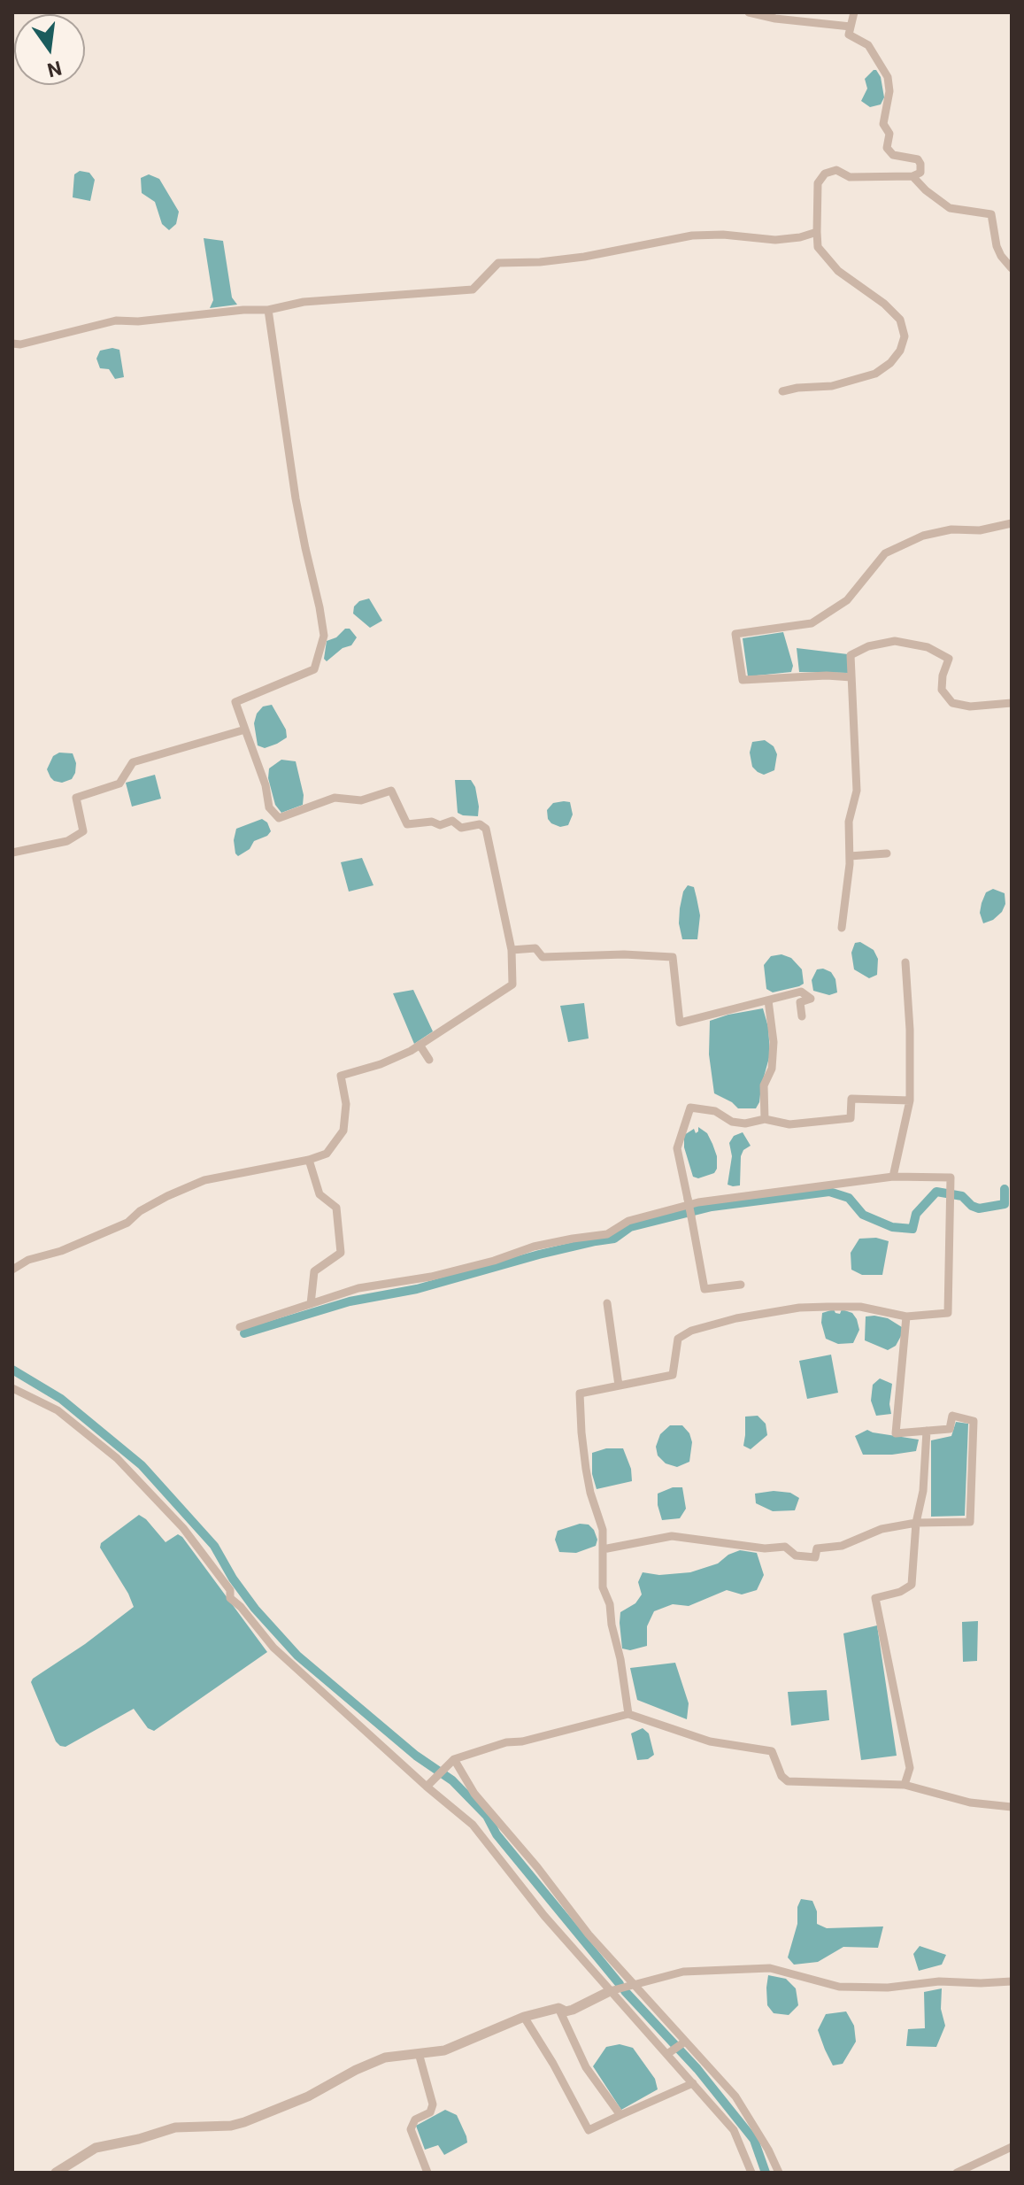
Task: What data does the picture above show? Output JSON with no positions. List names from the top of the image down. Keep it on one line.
{"north":"bottom"}
